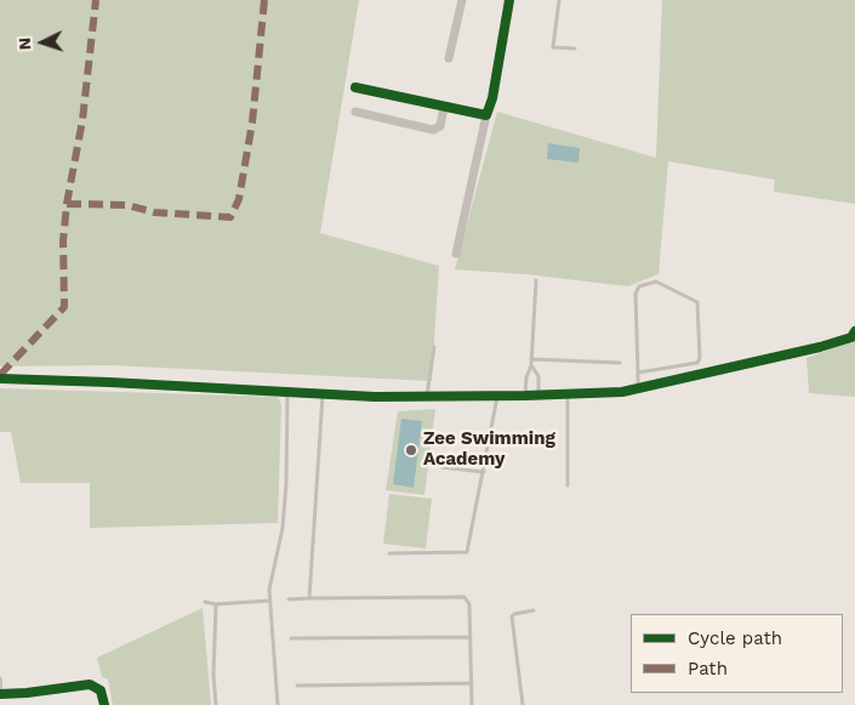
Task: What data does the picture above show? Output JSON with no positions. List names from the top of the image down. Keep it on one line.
{"places":["Zee Swimming Academy"],"legend":["Cycle path","Path"],"north":"left"}
